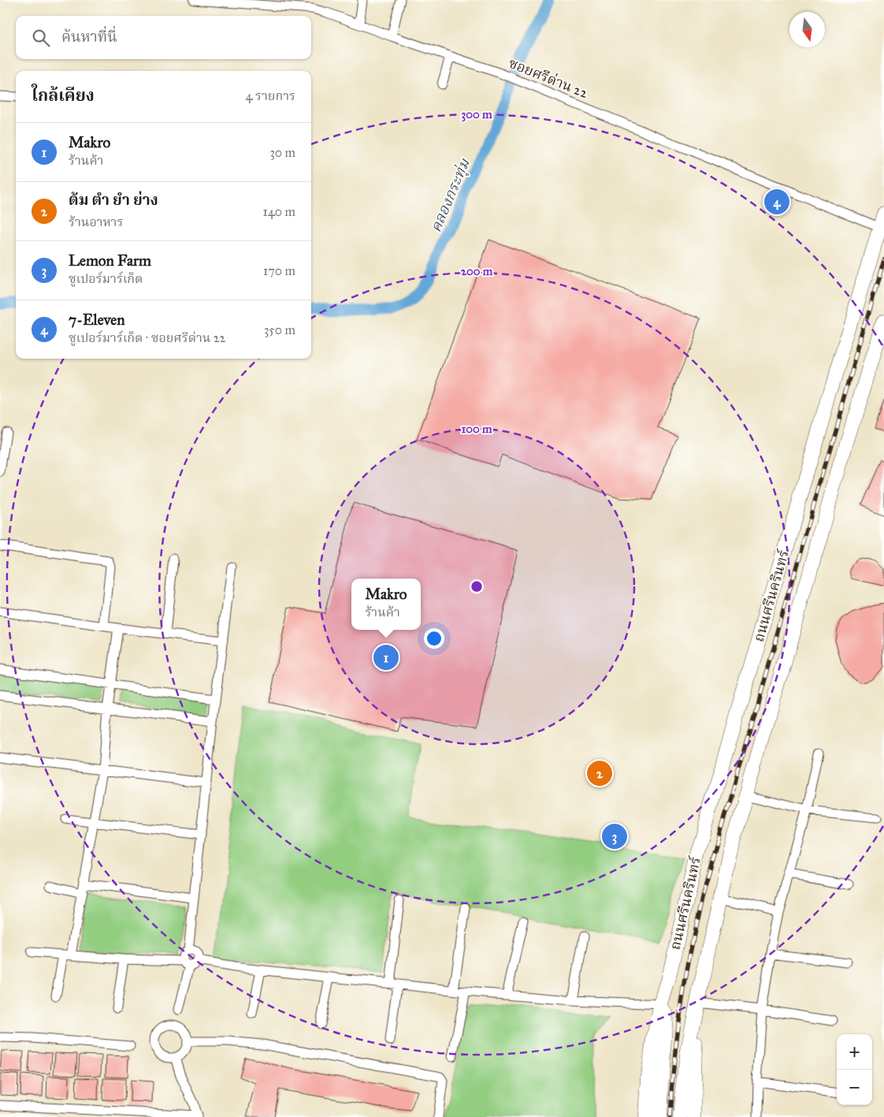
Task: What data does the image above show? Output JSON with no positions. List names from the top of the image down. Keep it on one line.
{"streets":{"main road":["ถนนศรีนครินทร์"],"street":["ซอยศรีด่าน 22"]},"crossings":[["ซอยศรีด่าน 22","ถนนศรีนครินทร์"]],"water":["คลองกระทุ่ม"],"north":"bottom","page":{"search":"ค้นหาที่นี่","heading":["ใกล้เคียง","4 รายการ"],"list":[{"mark":"1","name":"Makro","note":"ร้านค้า","value":"30 m"},{"mark":"2","name":"ต้ม ตำ ยำ ย่าง","note":"ร้านอาหาร","value":"140 m"},{"mark":"3","name":"Lemon Farm","note":"ซูเปอร์มาร์เก็ต","value":"170 m"},{"mark":"4","name":"7-Eleven","note":"ซูเปอร์มาร์เก็ต · ซอยศรีด่าน 22","value":"350 m"}],"pins":["4","1","2","3"],"popup":["Makro","ร้านค้า"],"map_buttons":["+","−"]},"rings":["300 m","200 m","100 m"]}
